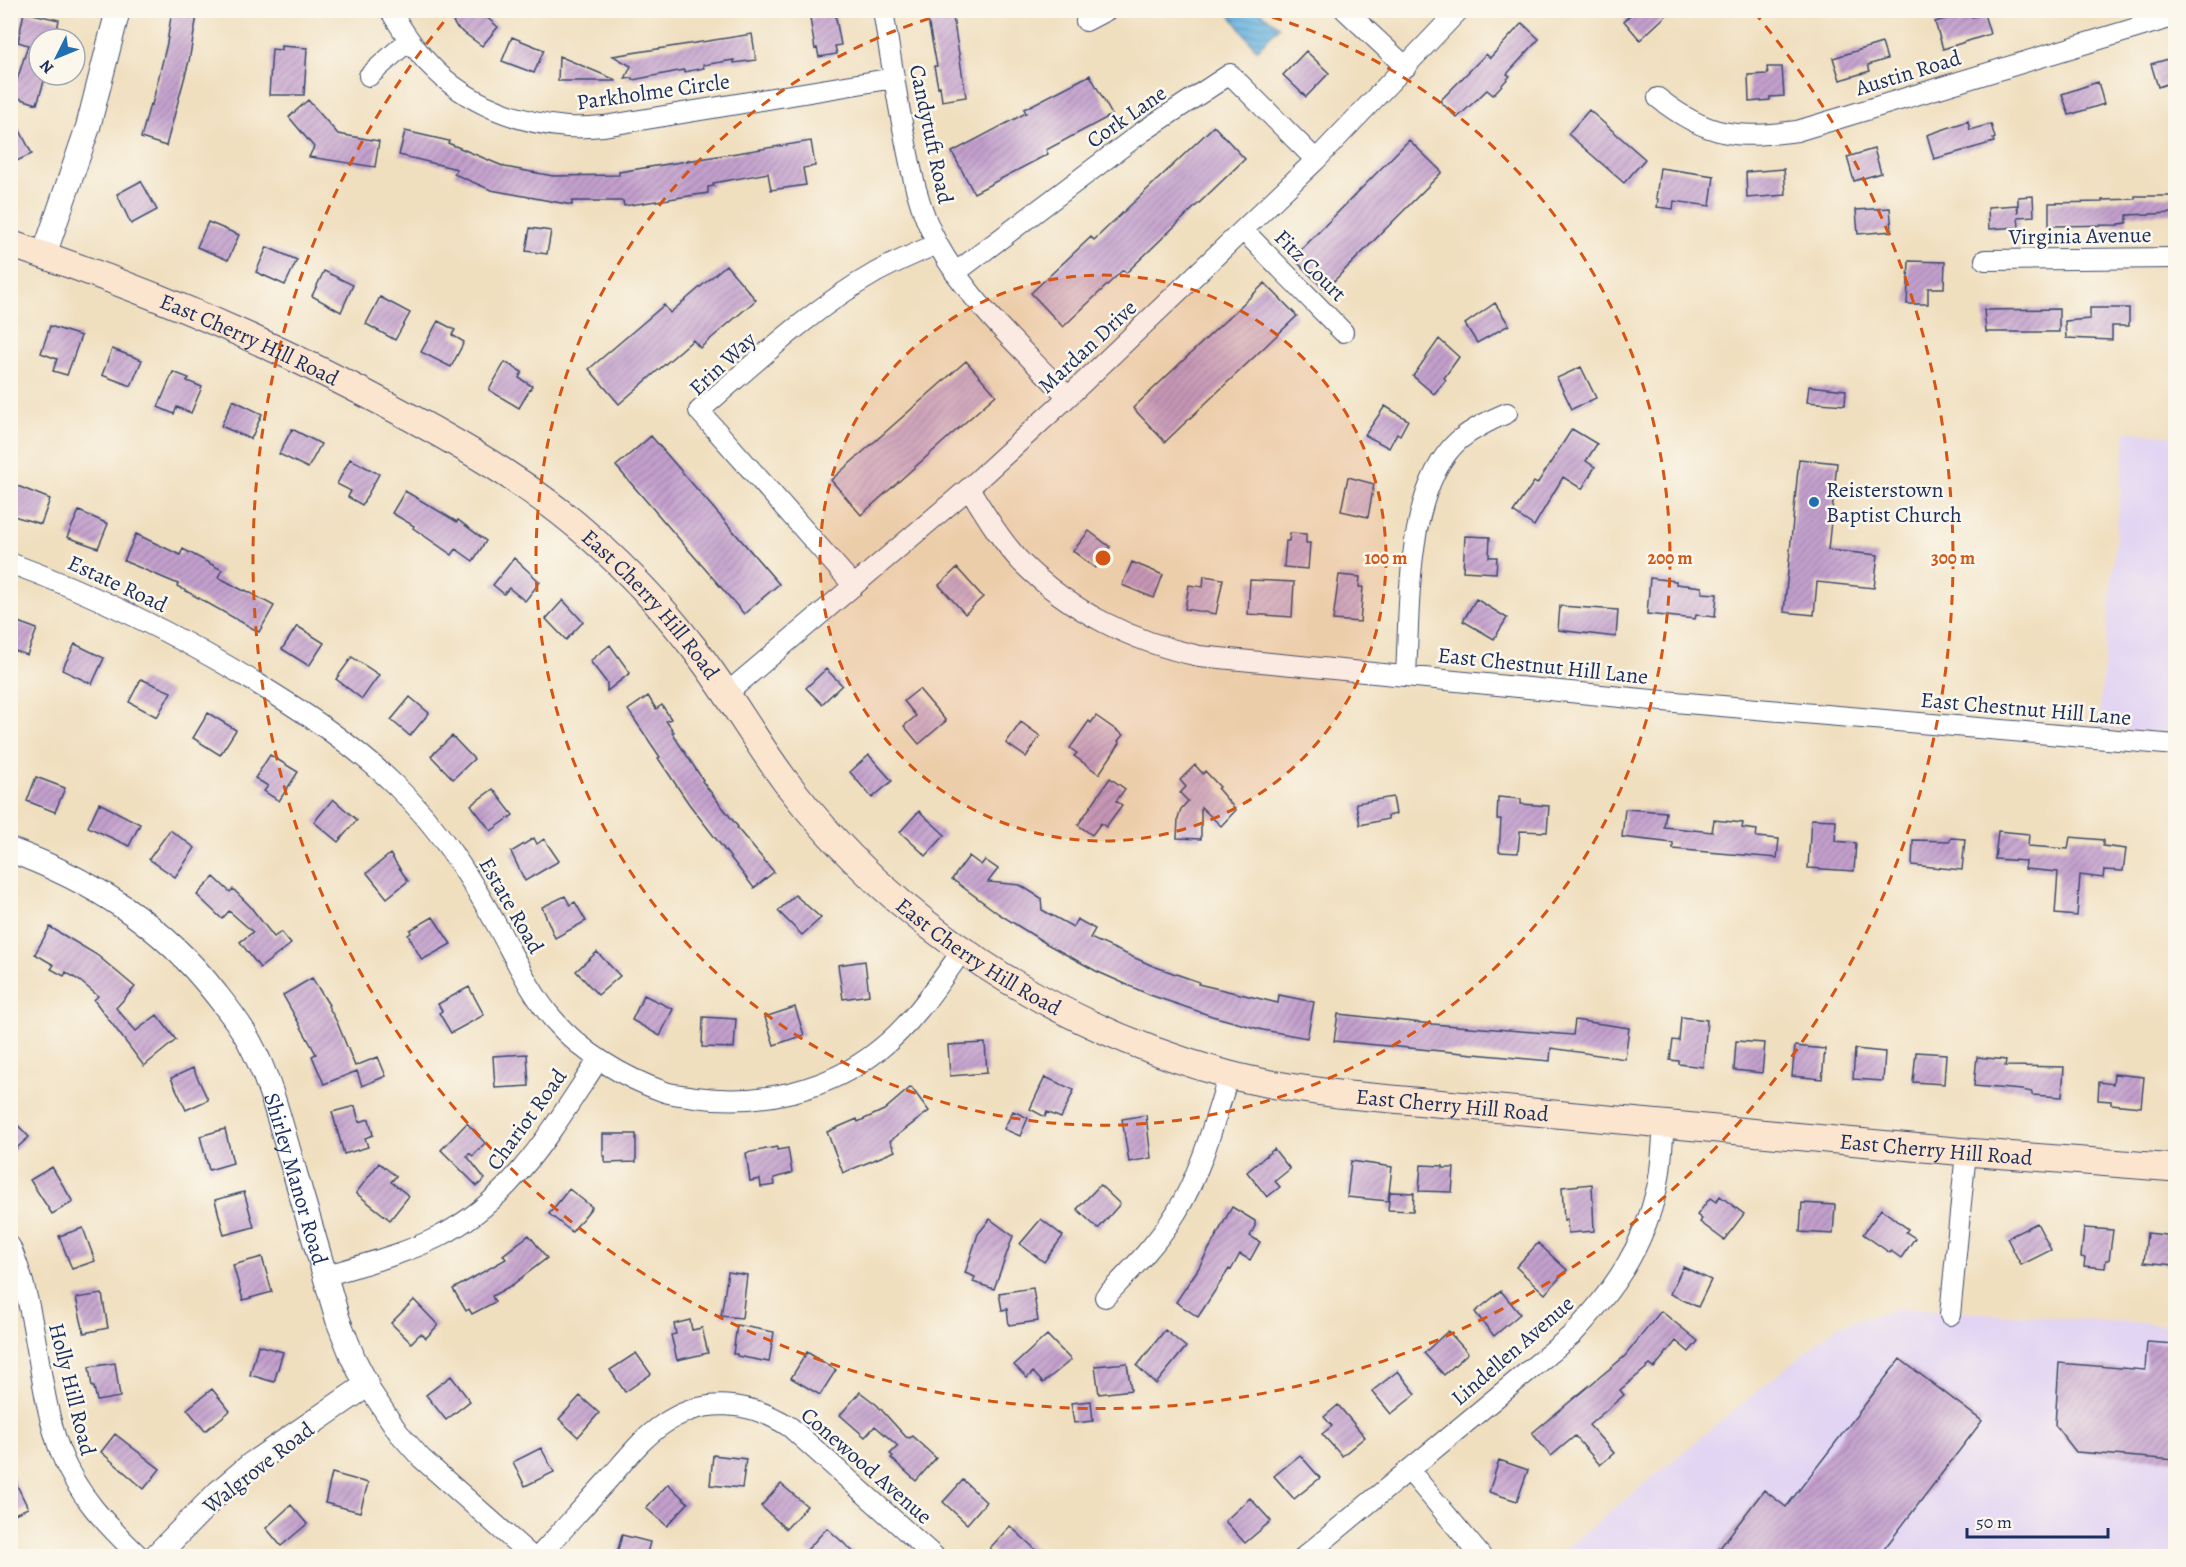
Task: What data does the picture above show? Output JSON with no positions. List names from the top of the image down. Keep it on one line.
{"streets":{"main road":["East Cherry Hill Road"],"street":["Austin Road","Parkholme Circle","Cork Lane","Candytuft Road","Virginia Avenue","Fitz Court","Mardan Drive","Erin Way","Estate Road","East Chestnut Hill Lane","Chariot Road","Shirley Manor Road","Lindellen Avenue","Holly Hill Road","Conewood Avenue","Walgrove Road"]},"crossings":[["Parkholme Circle","Candytuft Road"],["Cork Lane","Candytuft Road"],["Cork Lane","Mardan Drive"],["Candytuft Road","Mardan Drive"],["Candytuft Road","Erin Way"],["Fitz Court","Mardan Drive"],["East Cherry Hill Road","Mardan Drive"],["East Cherry Hill Road","Estate Road"],["East Cherry Hill Road","Lindellen Avenue"],["Mardan Drive","Erin Way"],["Mardan Drive","East Chestnut Hill Lane"],["Estate Road","Chariot Road"],["Chariot Road","Shirley Manor Road"],["Shirley Manor Road","Walgrove Road"]],"places":["Reisterstown Baptist Church"],"scale_bar":"50 m","north":"bottom left","rings":["100 m","200 m","300 m"]}
